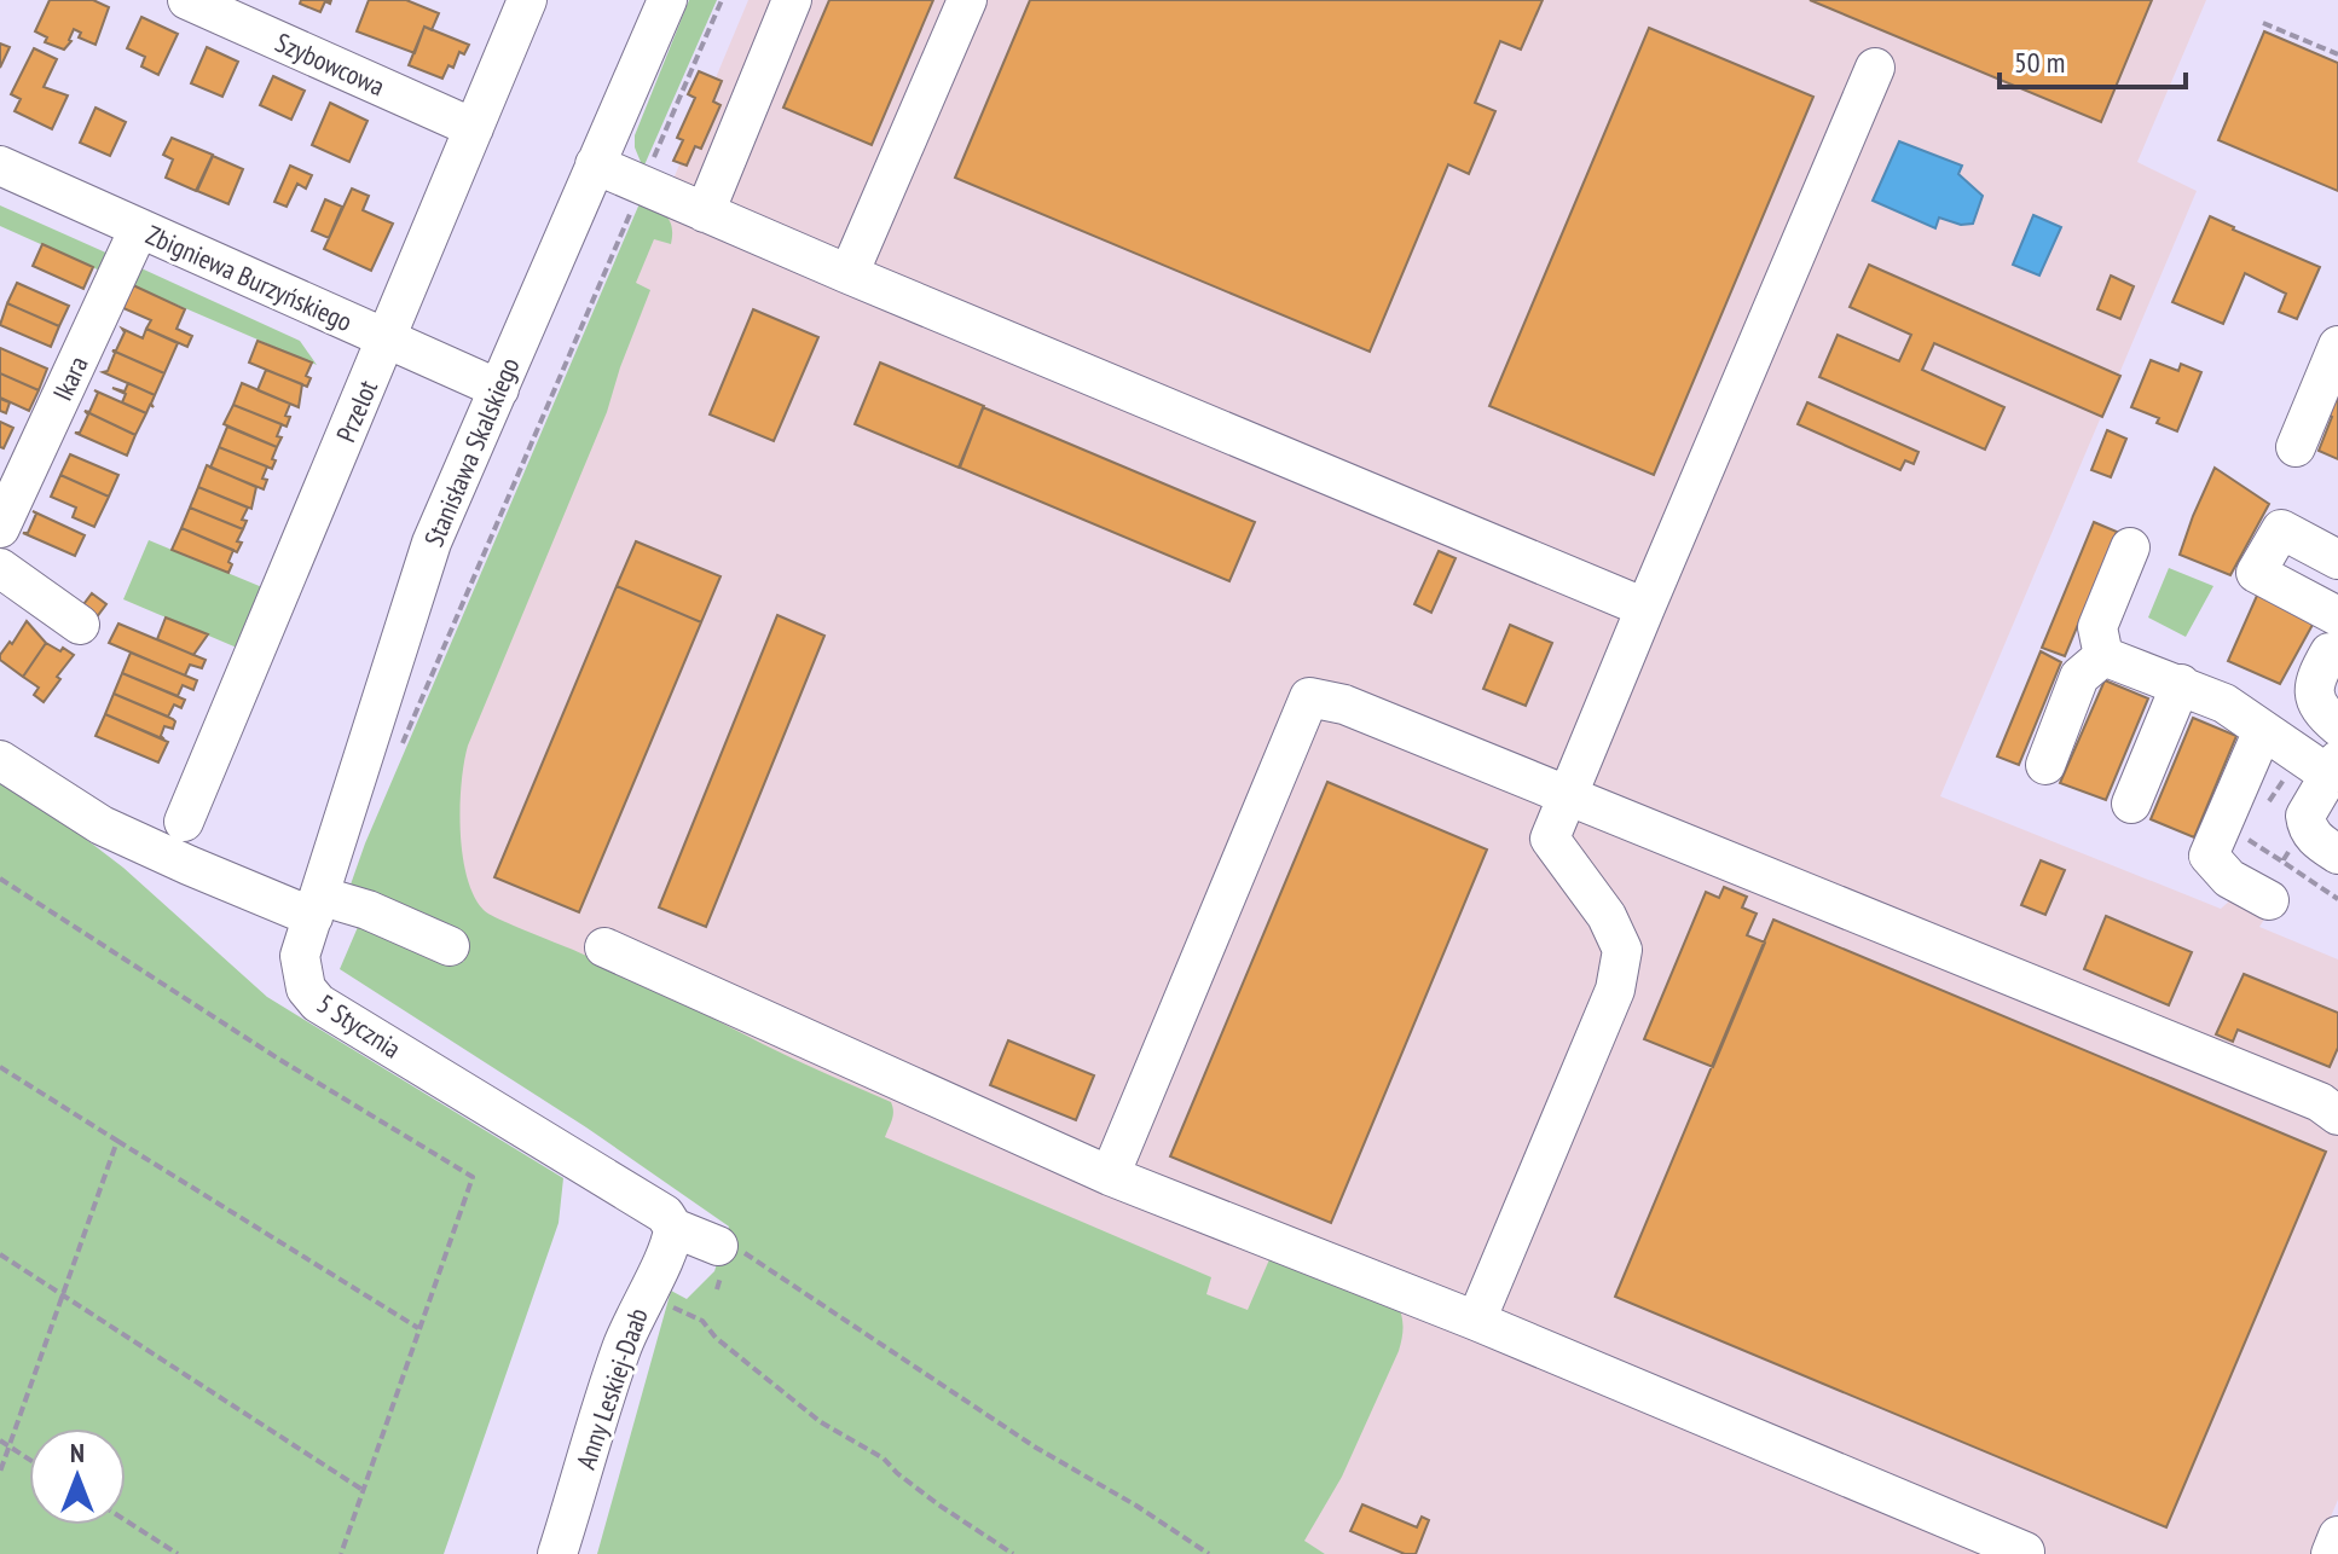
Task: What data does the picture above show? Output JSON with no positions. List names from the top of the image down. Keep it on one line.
{"streets":{"street":["Szybowcowa","Zbigniewa Burzyńskiego","Ikara","Przelot","Stanisława Skalskiego","5 Stycznia","Anny Leskiej-Daab"]},"crossings":[["Szybowcowa","Przelot"],["Zbigniewa Burzyńskiego","Ikara"],["Zbigniewa Burzyńskiego","Przelot"],["Zbigniewa Burzyńskiego","Stanisława Skalskiego"],["Stanisława Skalskiego","5 Stycznia"],["5 Stycznia","Anny Leskiej-Daab"]],"scale_bar":"50 m","north":"top"}
